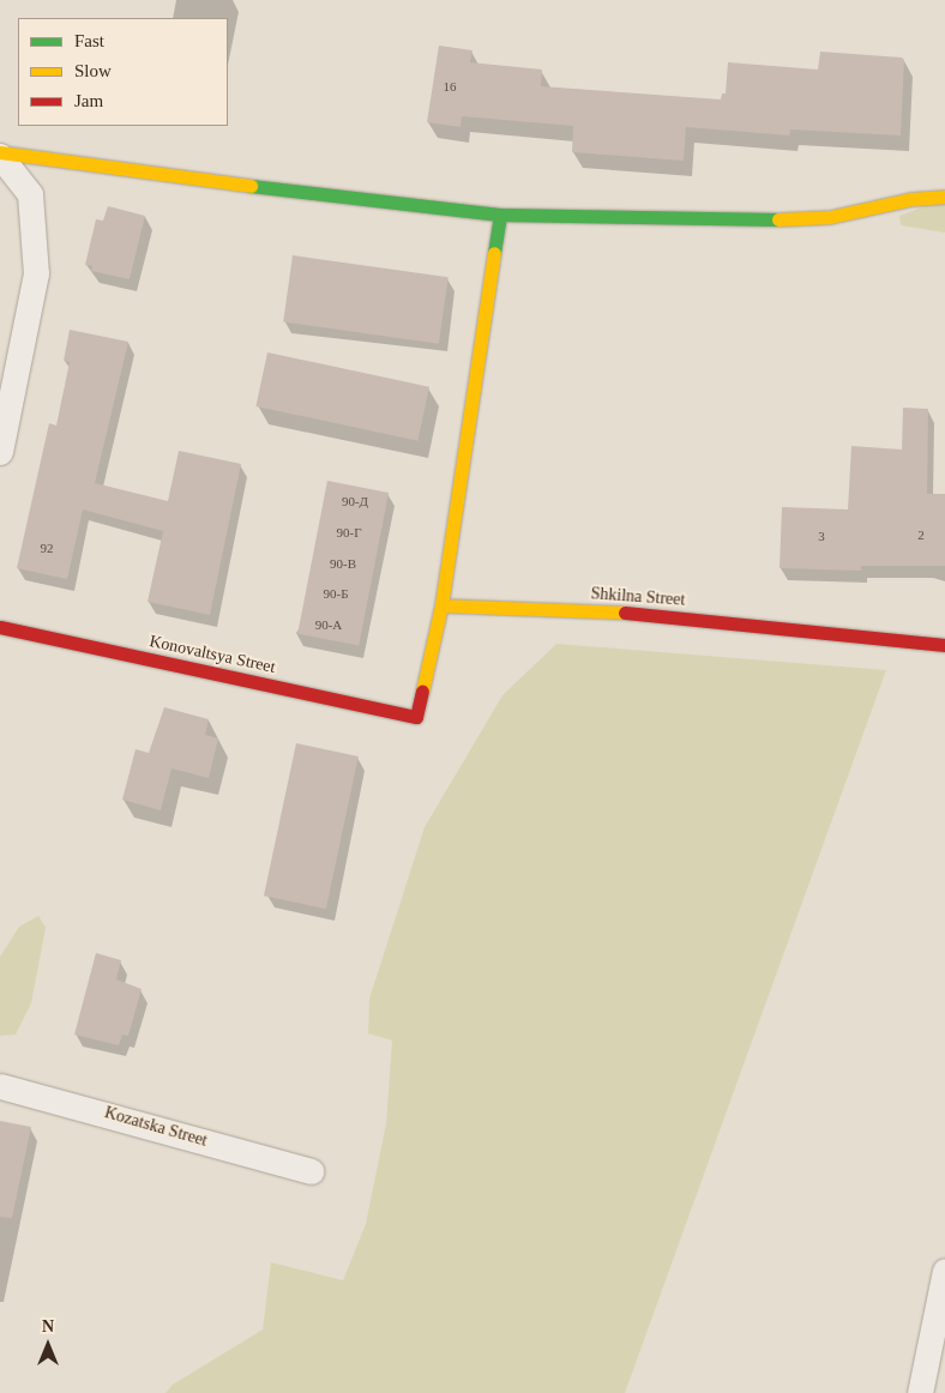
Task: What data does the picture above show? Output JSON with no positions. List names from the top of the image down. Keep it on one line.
{"streets":{"street":["Shkilna Street","Konovaltsya Street","Kozatska Street"]},"crossings":[["Shkilna Street","Konovaltsya Street"]],"house_numbers":["16","90-Д","90-Г","2","3","92","90-В","90-Б","90-А"],"legend":["Fast","Slow","Jam"],"north":"top"}
